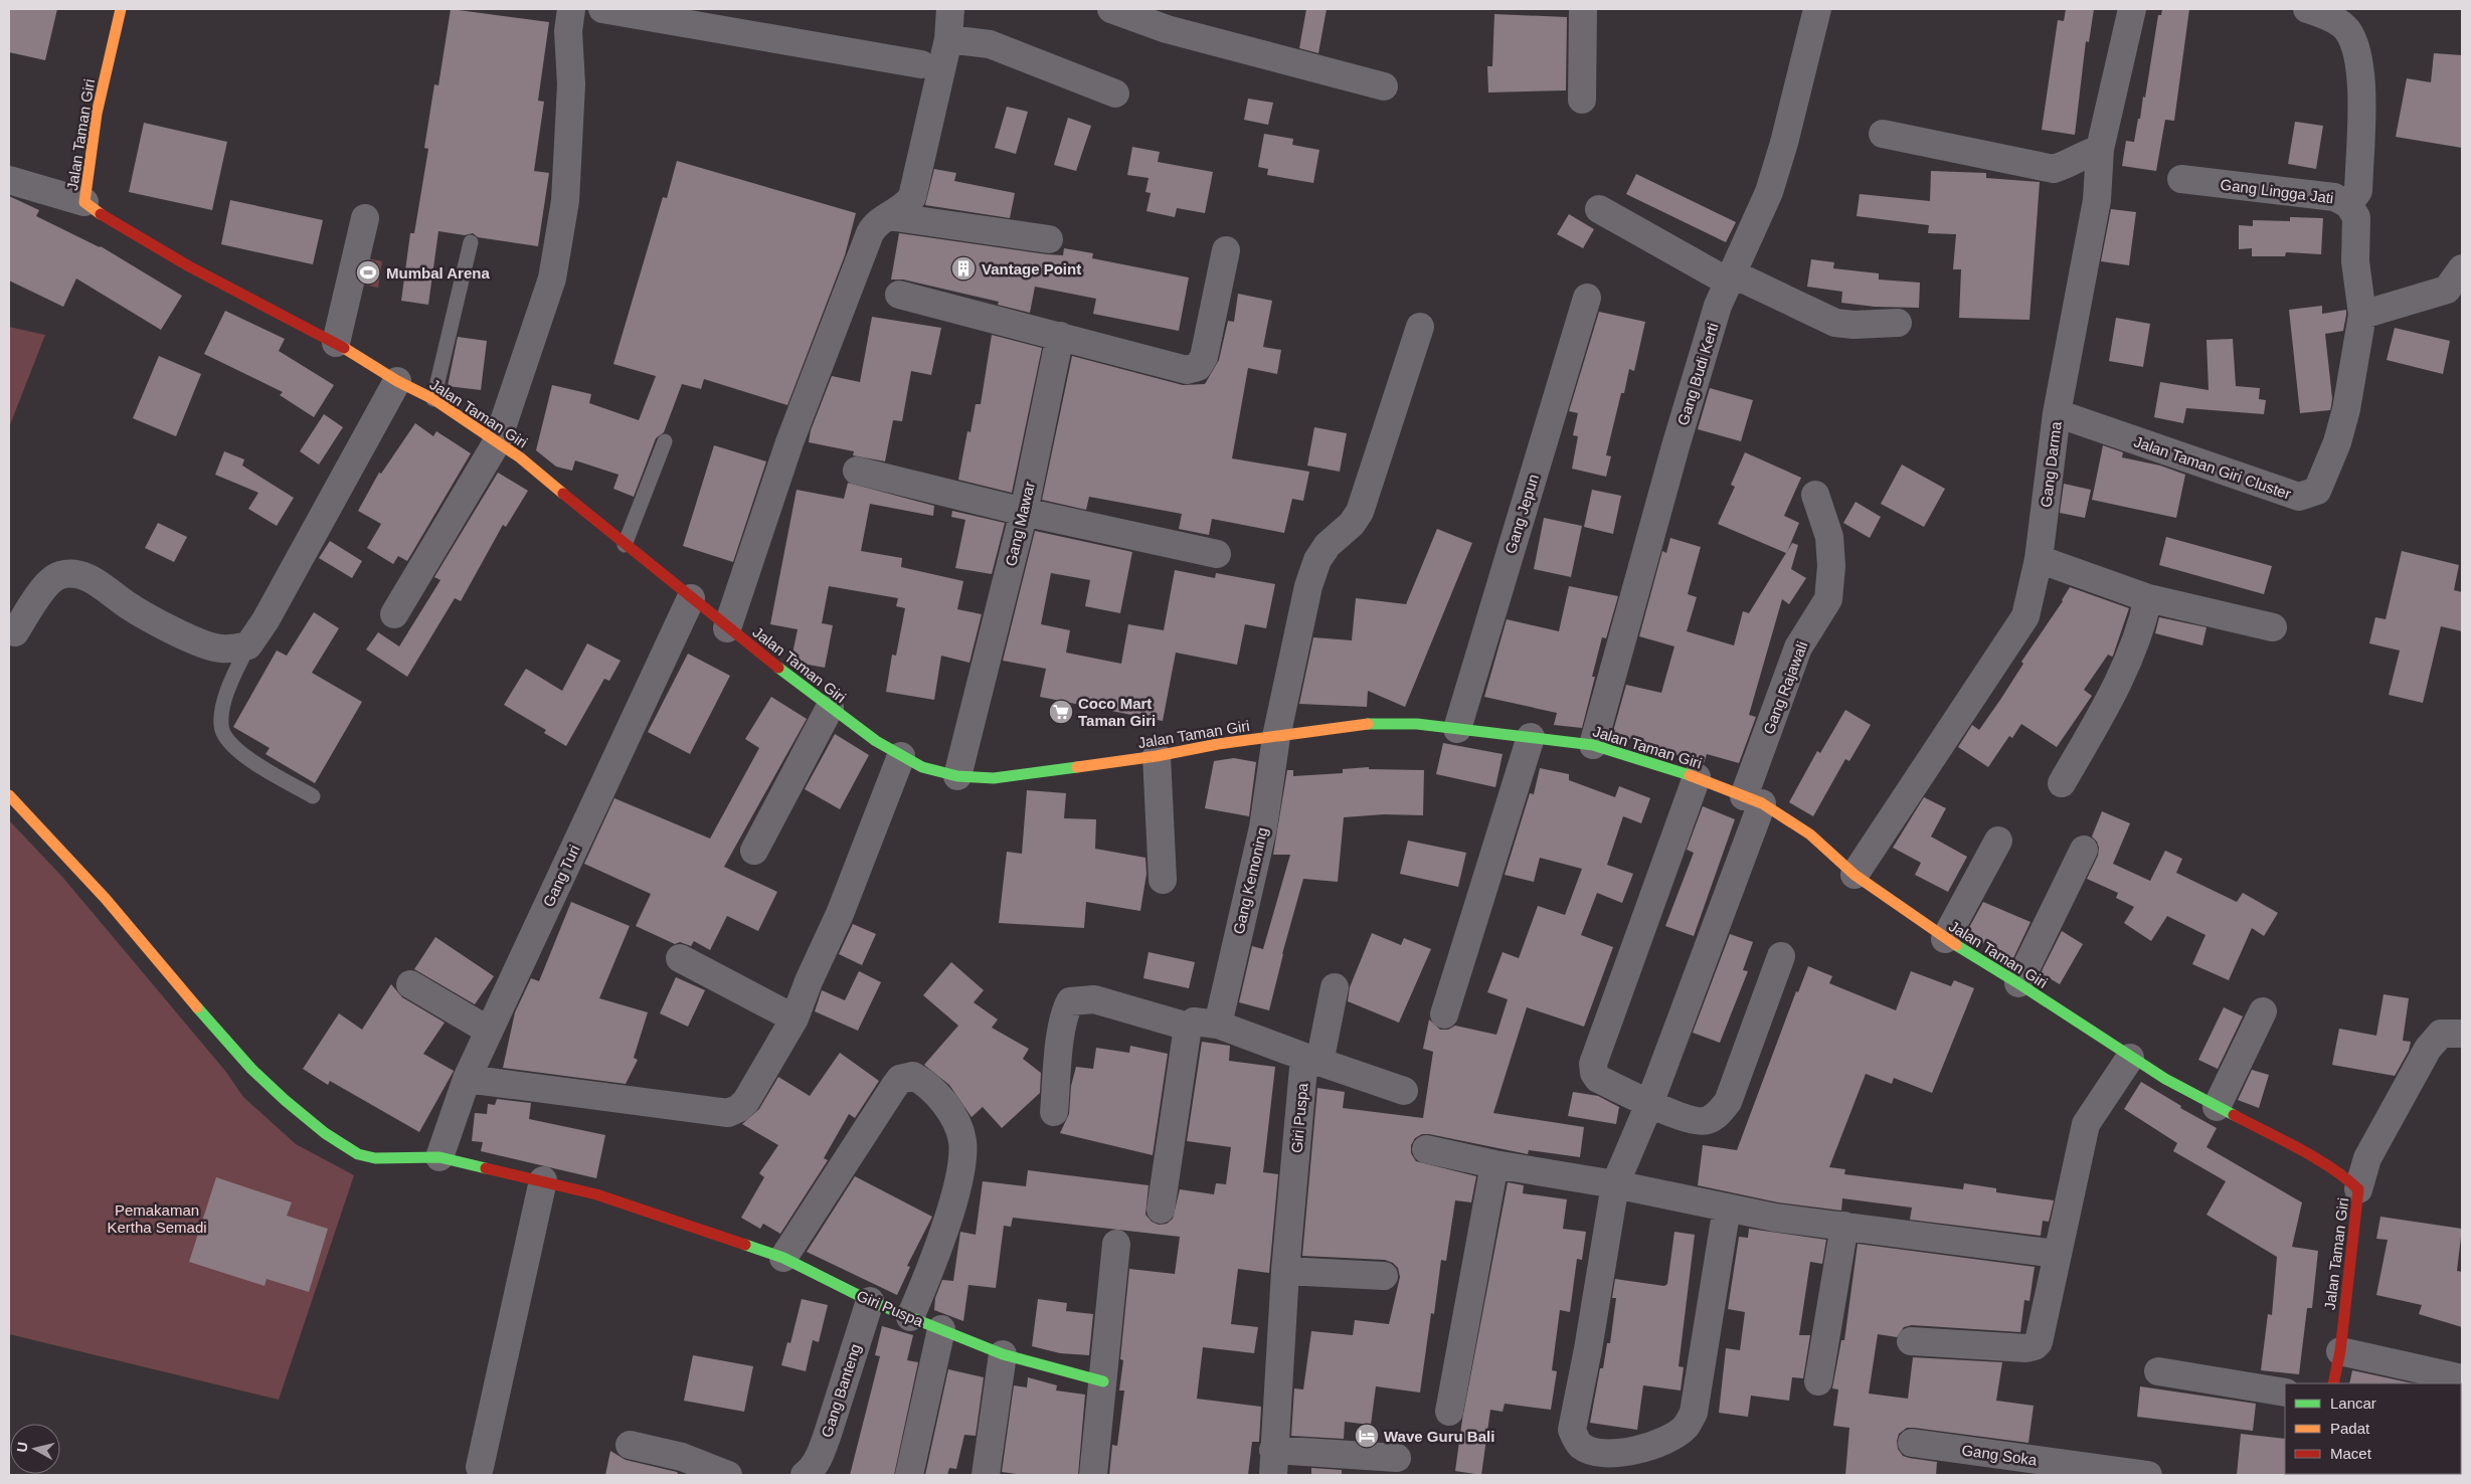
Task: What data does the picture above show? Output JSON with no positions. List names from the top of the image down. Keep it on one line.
{"streets":{"street":["Jalan Taman Giri","Gang Lingga Jati","Gang Budi Kerti","Gang Darma","Jalan Taman Giri Cluster","Gang Jepun","Gang Mawar","Gang Rajawali","Gang Turi","Gang Kemoning","Giri Puspa","Gang Banteng","Gang Soka"]},"crossings":[["Jalan Taman Giri","Gang Budi Kerti"],["Jalan Taman Giri","Gang Darma"],["Jalan Taman Giri","Gang Jepun"],["Jalan Taman Giri","Gang Mawar"],["Jalan Taman Giri","Gang Rajawali"],["Jalan Taman Giri","Gang Turi"],["Jalan Taman Giri","Gang Kemoning"],["Gang Lingga Jati","Jalan Taman Giri Cluster"],["Gang Darma","Jalan Taman Giri Cluster"],["Gang Turi","Giri Puspa"],["Giri Puspa","Gang Banteng"]],"parks":["Pemakaman Kertha Semadi"],"places":{"building":["Vantage Point"],"sports":["Mumbal Arena"],"supermarket":["Coco Mart Taman Giri"],"hotel":["Wave Guru Bali"]},"legend":["Lancar","Padat","Macet"],"north":"left"}
